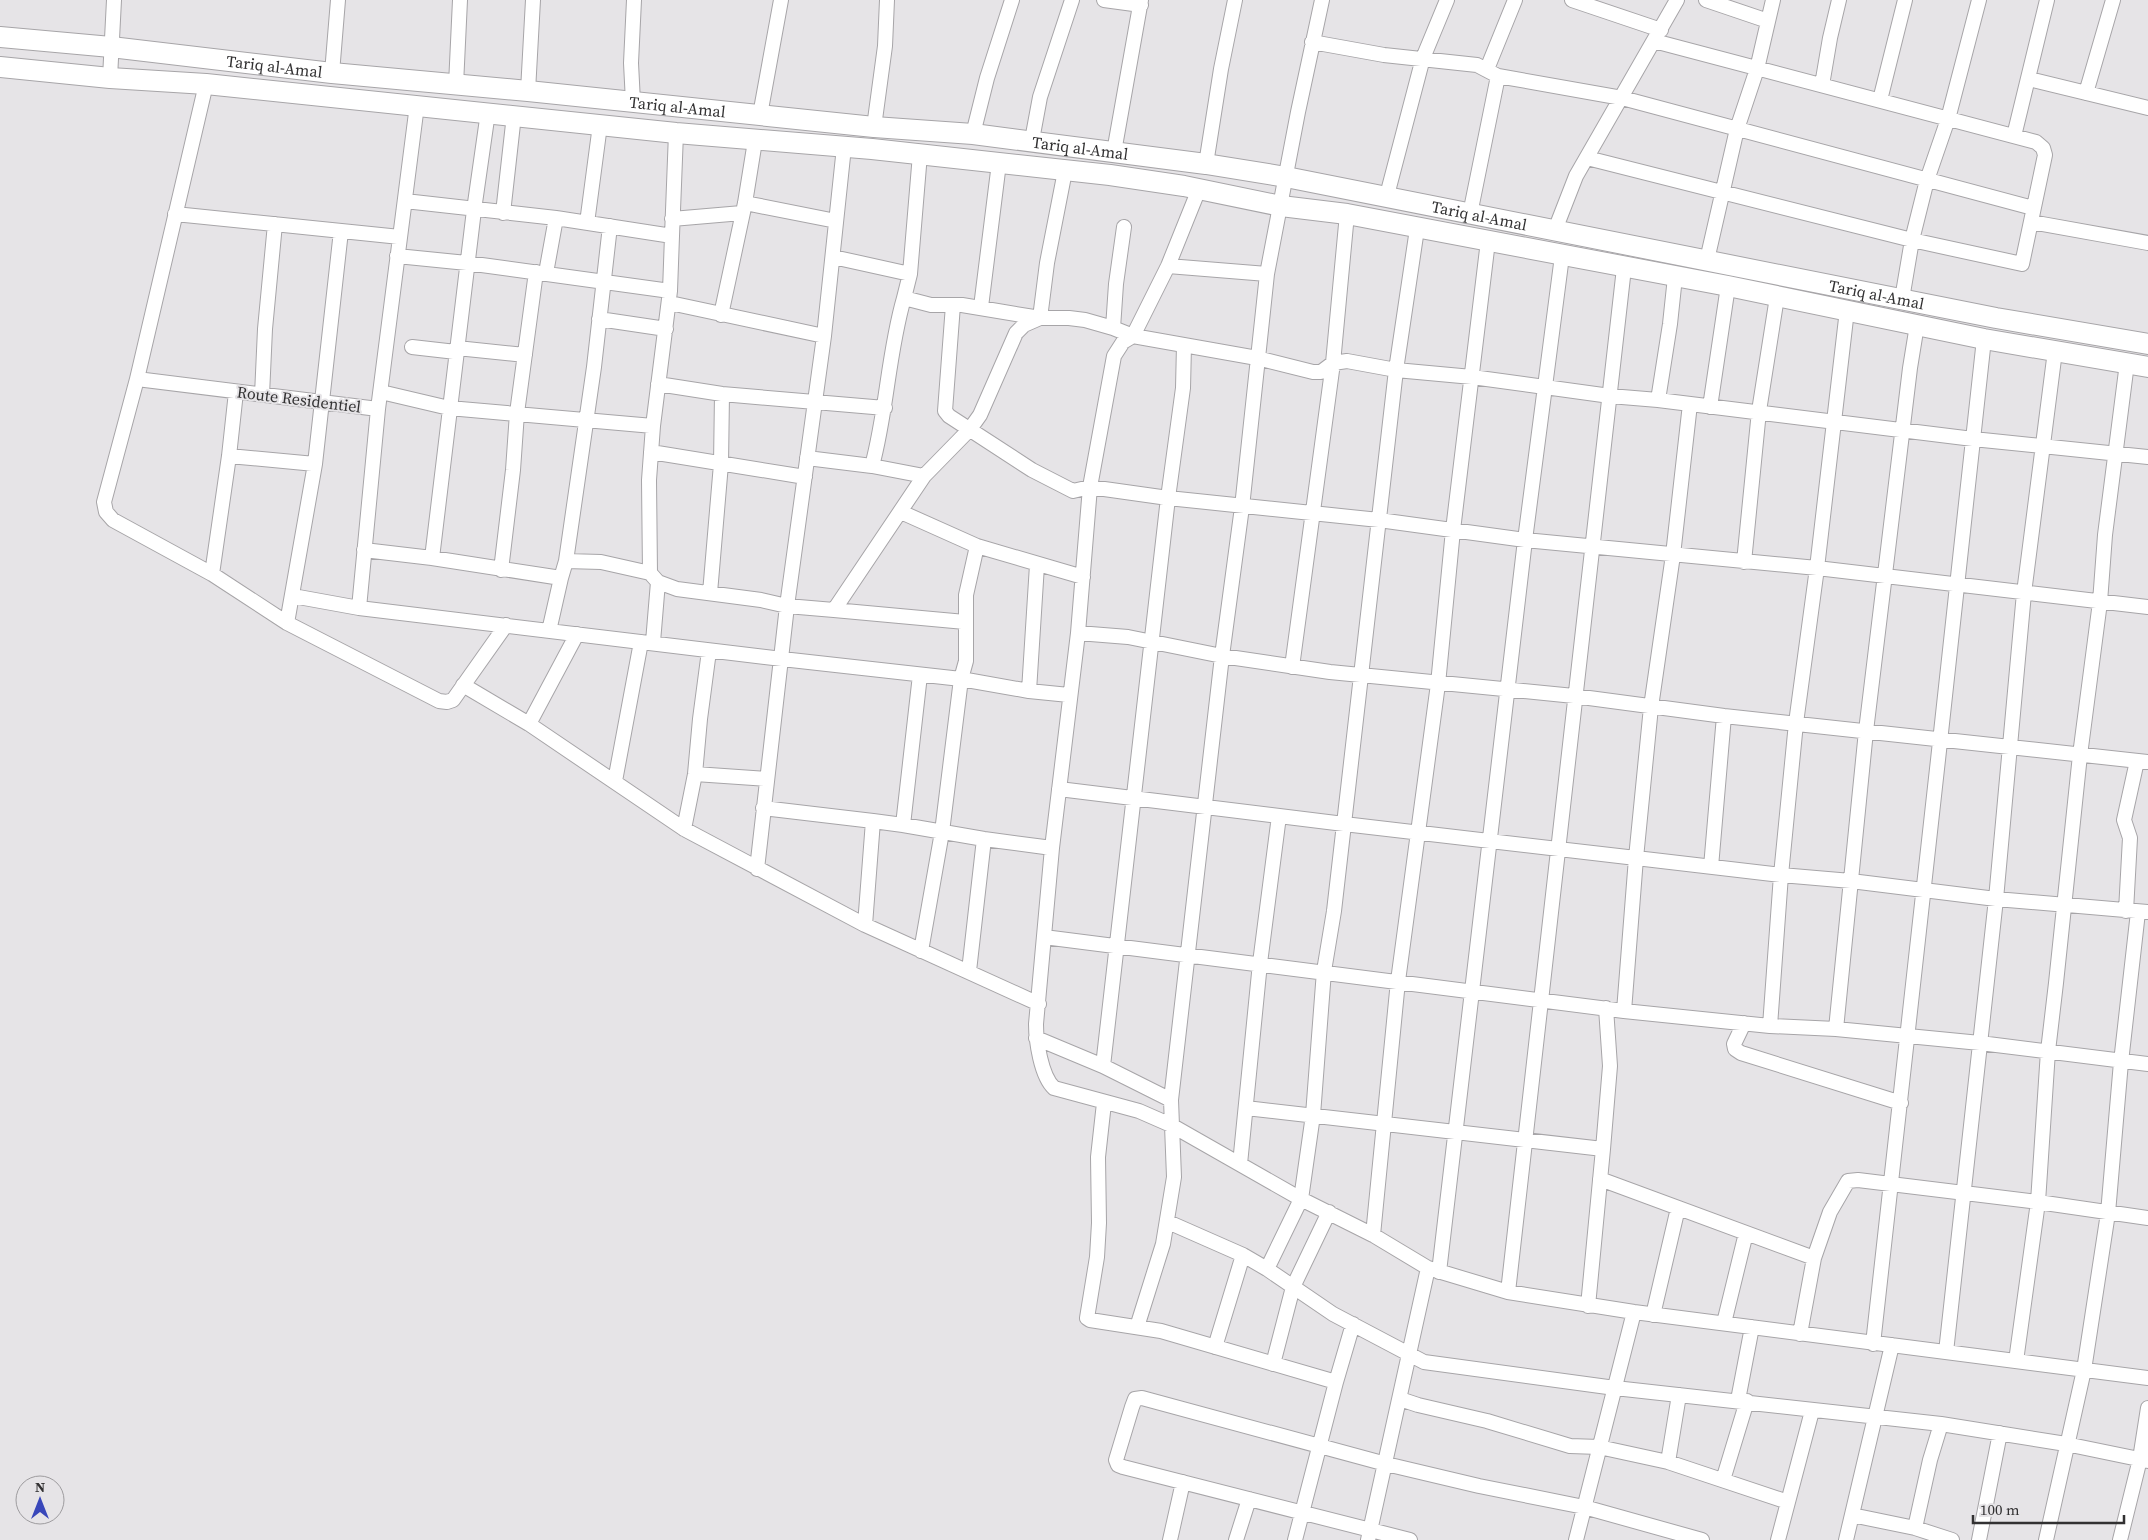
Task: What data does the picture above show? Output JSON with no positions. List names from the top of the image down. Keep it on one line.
{"streets":{"highway":["Tariq al-Amal"],"street":["Route Residentiel"]},"crossings":[["Tariq al-Amal","Route Residentiel"]],"scale_bar":"100 m","north":"top"}
